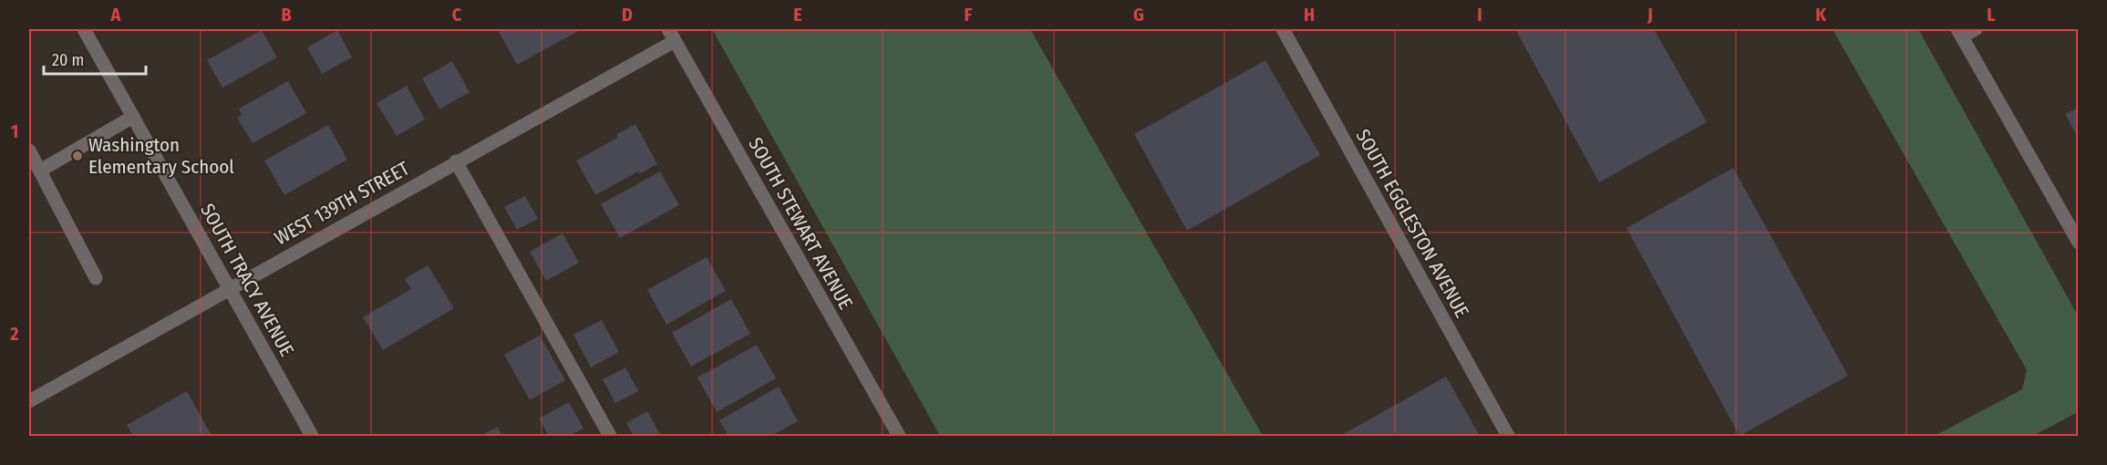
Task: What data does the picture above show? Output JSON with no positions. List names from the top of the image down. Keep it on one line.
{"streets":{"street":["WEST 139TH STREET","SOUTH STEWART AVENUE","SOUTH EGGLESTON AVENUE","SOUTH TRACY AVENUE"]},"crossings":[["WEST 139TH STREET","SOUTH STEWART AVENUE"],["WEST 139TH STREET","SOUTH TRACY AVENUE"]],"places":["Washington Elementary School"],"scale_bar":"20 m","grid":{"columns":["A","B","C","D","E","F","G","H","I","J","K","L"],"rows":["1","2"]}}
